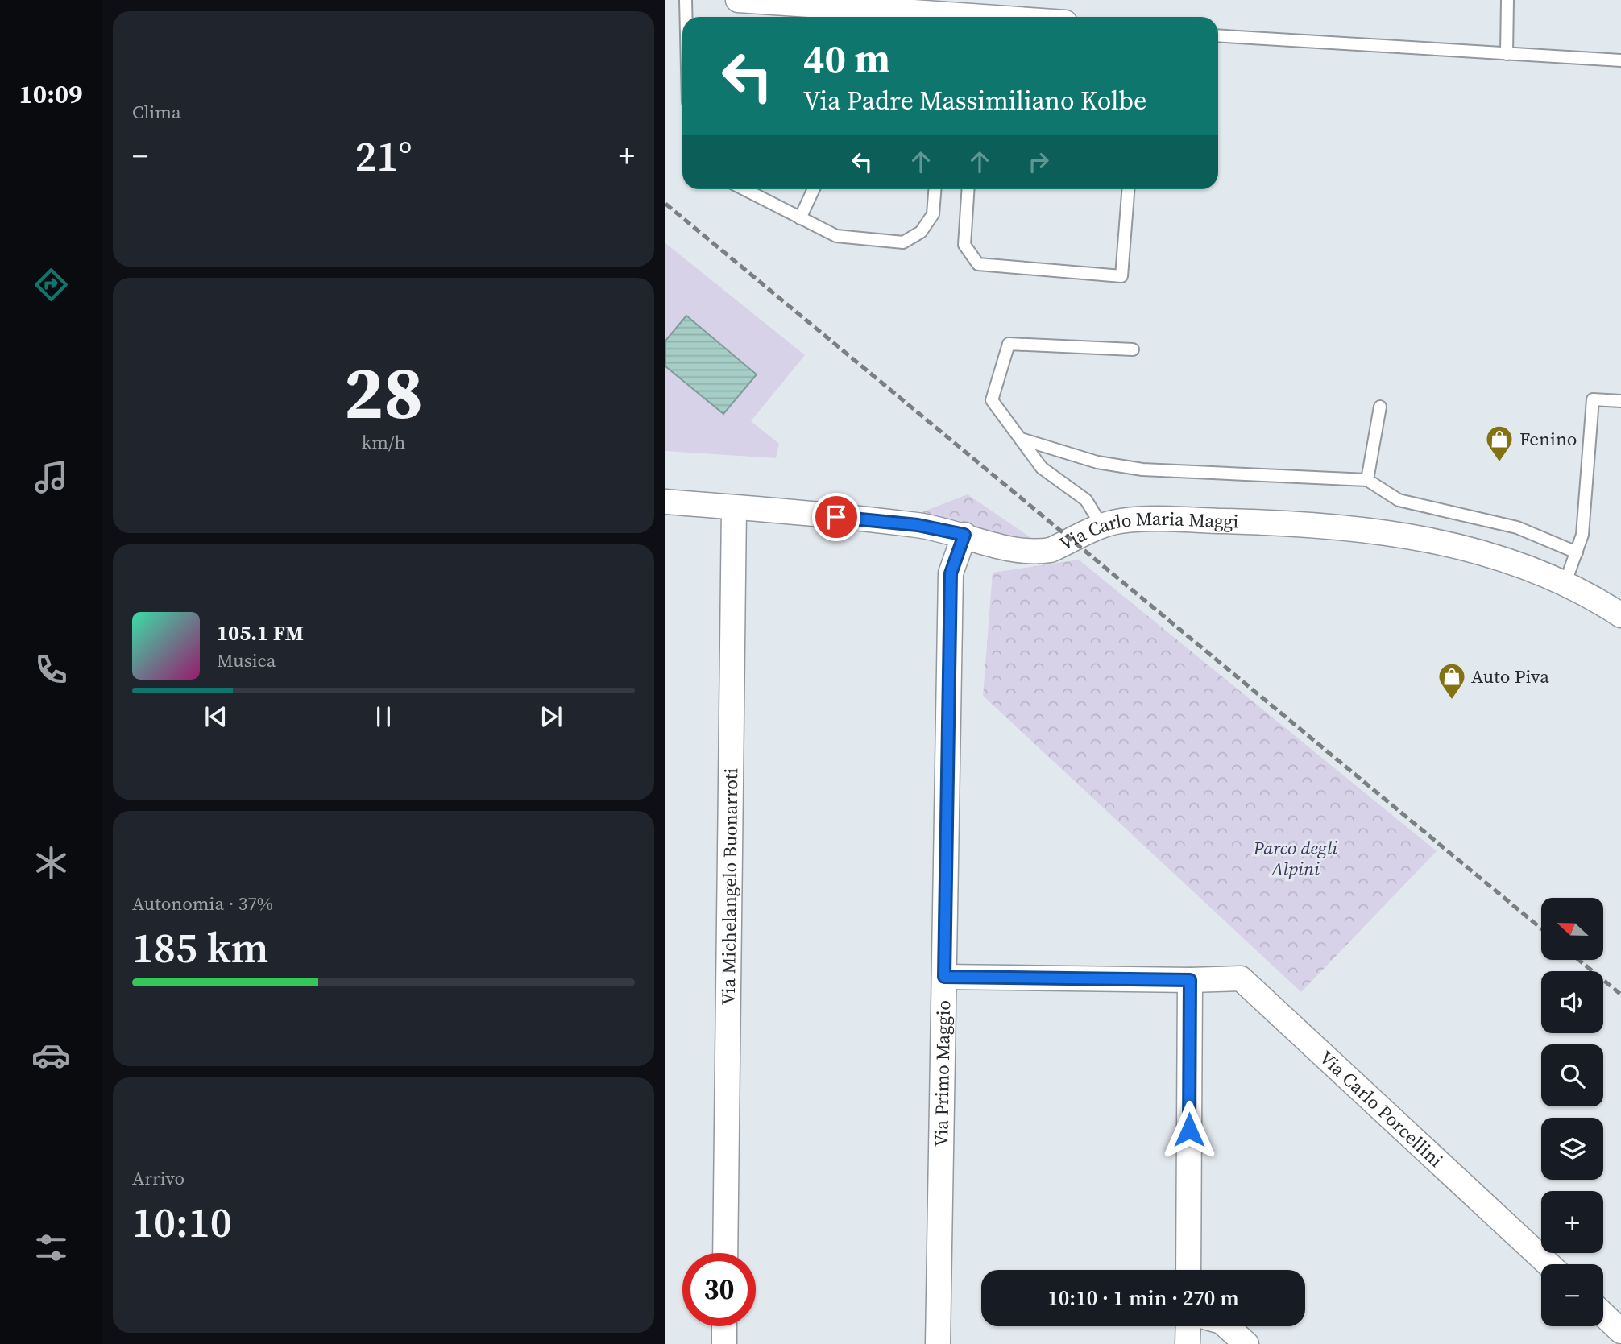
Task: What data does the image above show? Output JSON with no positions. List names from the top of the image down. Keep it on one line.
{"streets":{"street":["Via Carlo Maria Maggi","Via Michelangelo Buonarroti","Via Primo Maggio","Via Carlo Porcellini"]},"crossings":[["Via Carlo Maria Maggi","Via Michelangelo Buonarroti"],["Via Carlo Maria Maggi","Via Primo Maggio"],["Via Primo Maggio","Via Carlo Porcellini"]],"parks":["Parco degli Alpini"],"places":{"shop":["Fenino","Auto Piva"]},"north":"left","page":{"tabs":"10:09","tile":["Clima",["28","km/h"],["Autonomia · 37%","185 km"],["Arrivo","10:10"]],"turn":["40 m","Via Padre Massimiliano Kolbe"],"heat":["−","21°","+"],"song":["105.1 FM","Musica"],"map_buttons":["+","−"],"limit":"30","trip":"10:10 · 1 min · 270 m"}}
